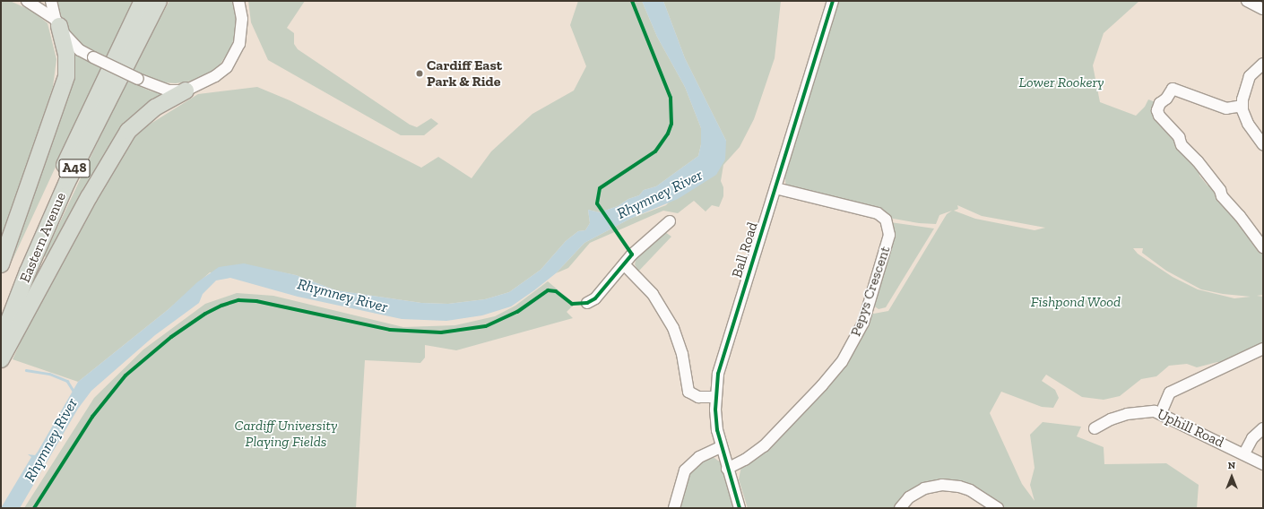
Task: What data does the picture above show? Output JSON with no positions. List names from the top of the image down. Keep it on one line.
{"streets":{"highway":["A48","Eastern Avenue"],"street":["Ball Road","Pepys Crescent","Uphill Road"]},"crossings":[["Ball Road","Pepys Crescent"]],"water":["Rhymney River"],"parks":["Lower Rookery","Fishpond Wood","Cardiff University Playing Fields"],"places":["Cardiff East Park & Ride"],"north":"top"}
